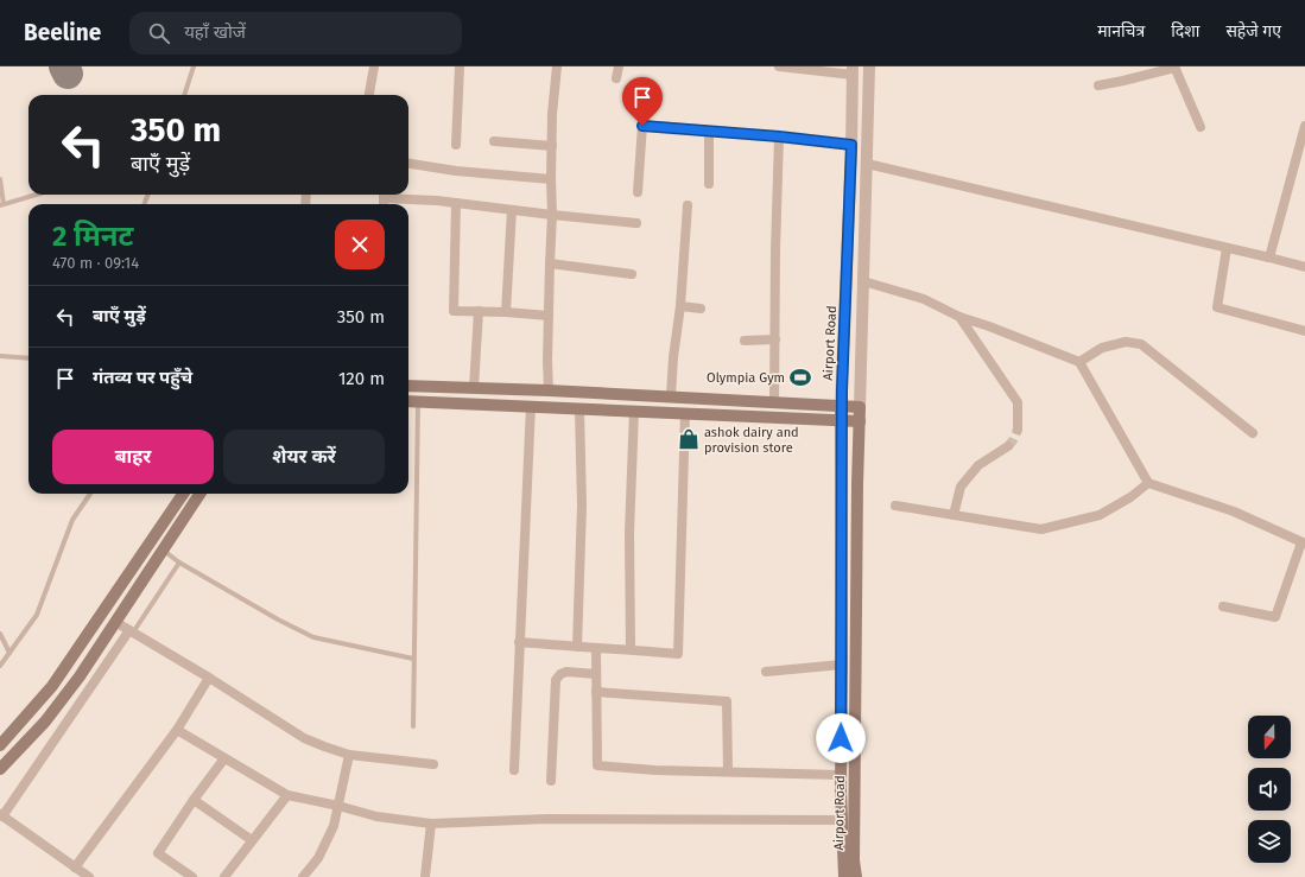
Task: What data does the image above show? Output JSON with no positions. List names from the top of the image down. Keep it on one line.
{"streets":{"main road":["Airport Road"]},"places":{"sports":["Olympia Gym"],"shop":["ashok dairy and provision store"]},"north":"bottom","page":{"header":"Beeline","search":"यहाँ खोजें","nav":["मानचित्र","दिशा","सहेजे गए"],"turn":["350 m","बाएँ मुड़ें"],"heading":["2 मिनट","470 m · 09:14"],"list":[{"name":"बाएँ मुड़ें","value":"350 m"},{"name":"गंतव्य पर पहुँचे","value":"120 m"}],"buttons":["बाहर","शेयर करें"]}}
